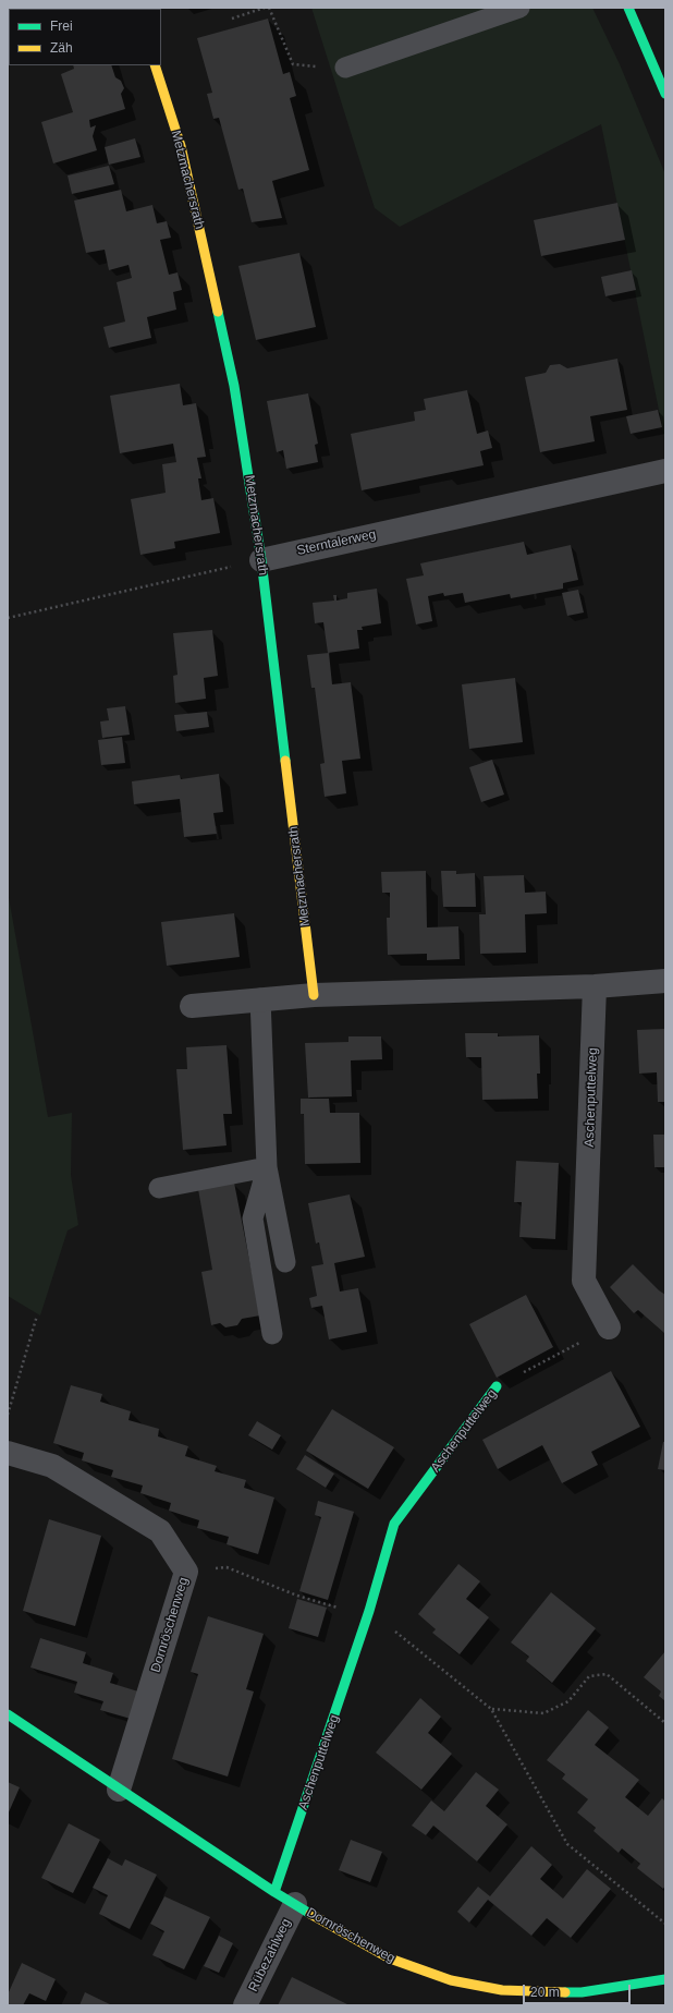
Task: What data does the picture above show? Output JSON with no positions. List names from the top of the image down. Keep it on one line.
{"streets":{"street":["Metzmachersrath","Sterntalerweg","Aschenputtelweg","Dornröschenweg","Rübezahlweg"]},"crossings":[["Metzmachersrath","Sterntalerweg"],["Aschenputtelweg","Dornröschenweg"],["Dornröschenweg","Rübezahlweg"]],"legend":["Frei","Zäh"],"scale_bar":"20 m"}
